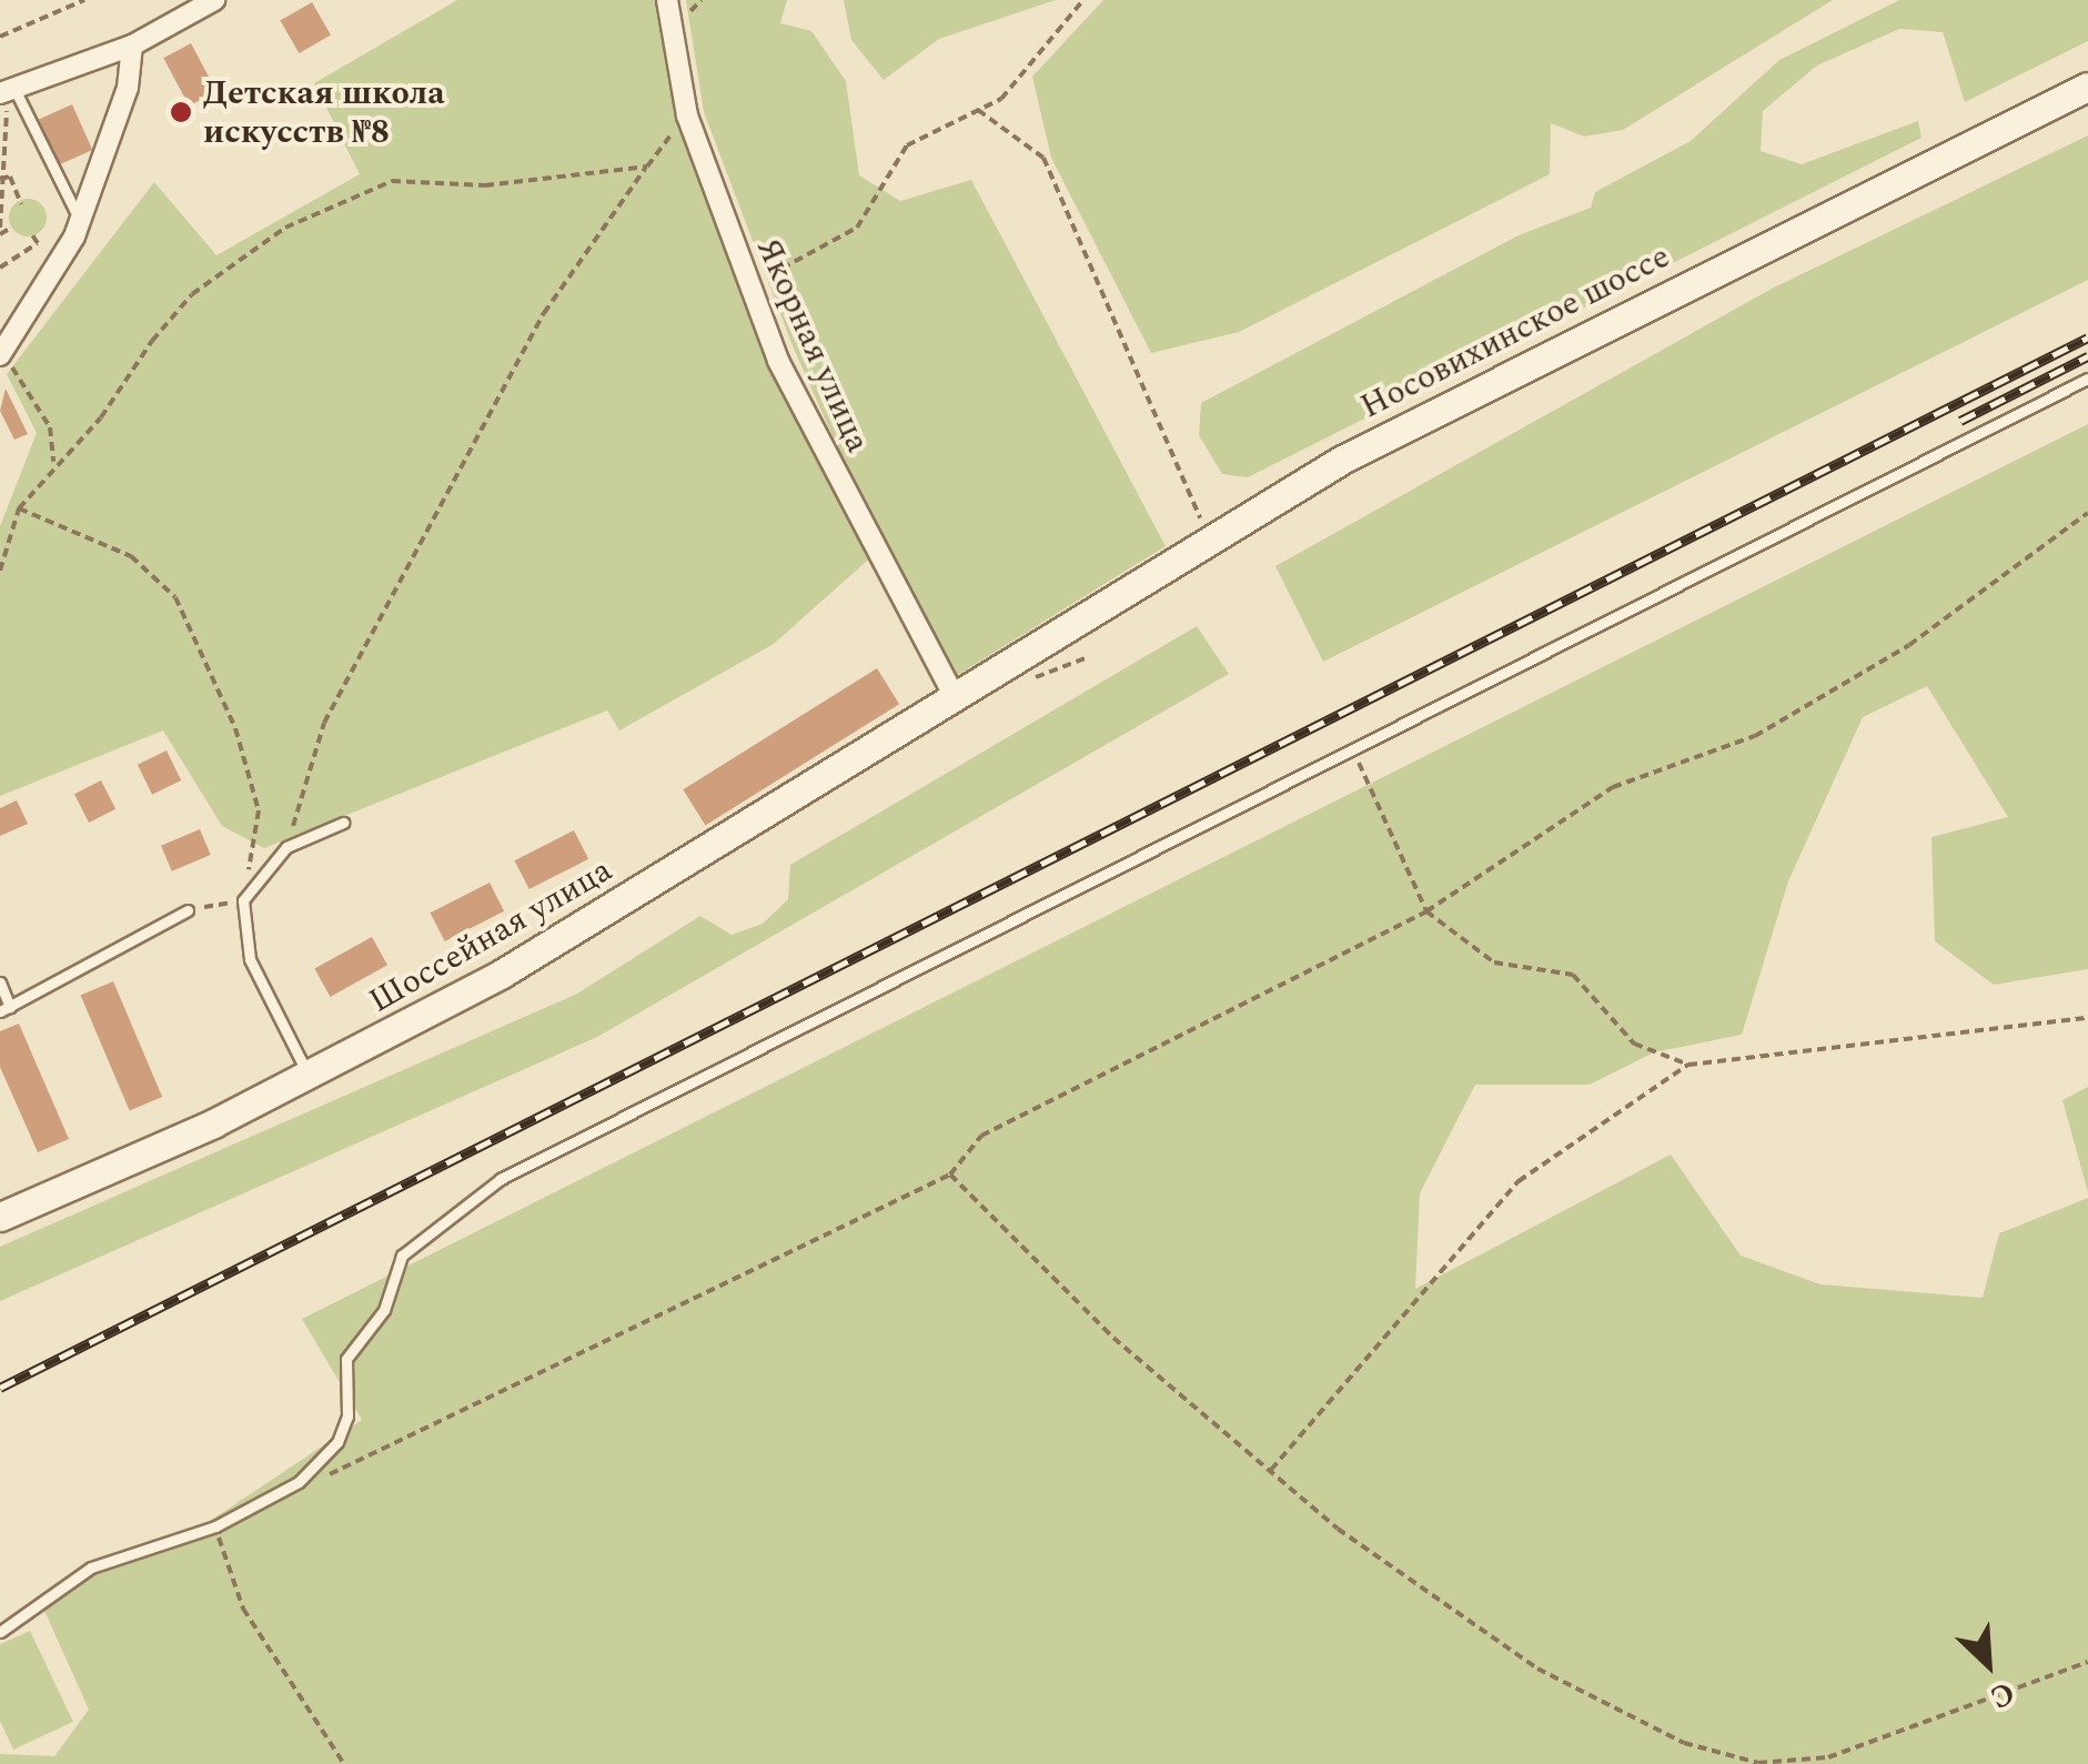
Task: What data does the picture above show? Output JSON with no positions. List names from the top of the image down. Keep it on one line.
{"streets":{"main road":["Носовихинское шоссе","Шоссейная улица"],"street":["Якорная улица"]},"crossings":[["Носовихинское шоссе","Шоссейная улица"],["Якорная улица","Шоссейная улица"]],"places":["Детская школа искусств №8"],"north":"bottom right"}
